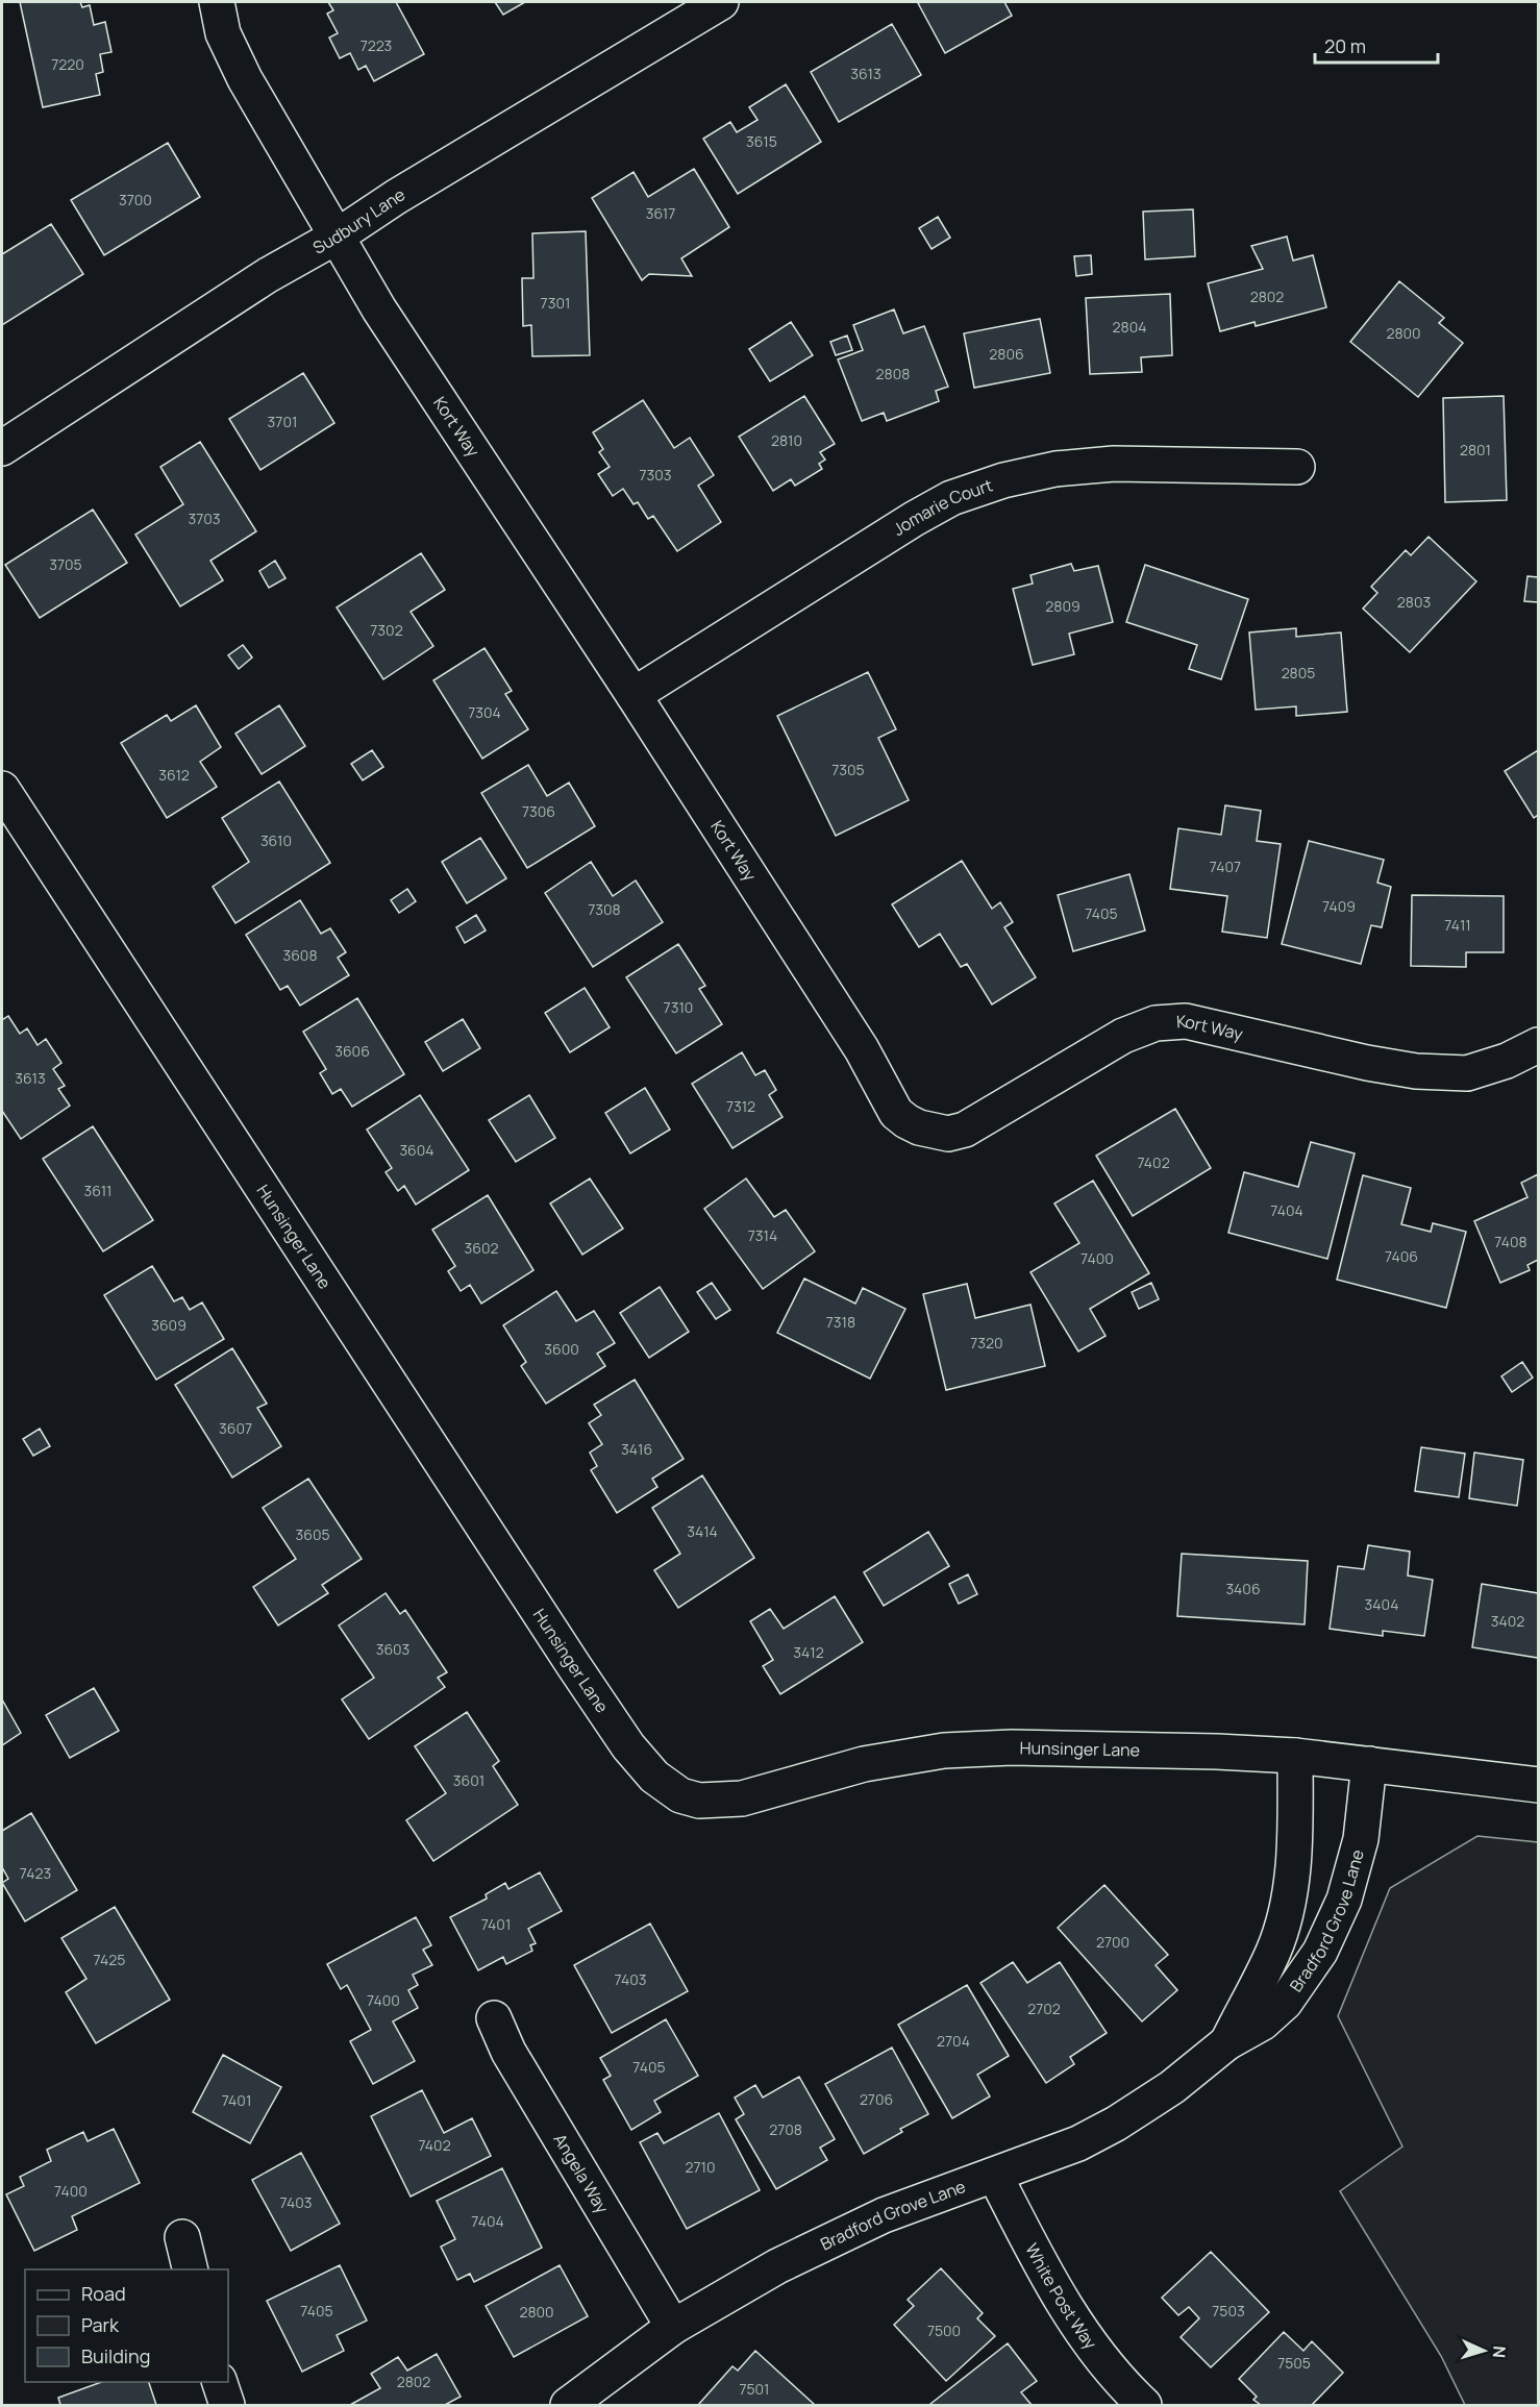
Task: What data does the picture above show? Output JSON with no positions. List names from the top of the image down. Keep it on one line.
{"streets":{"street":["Sudbury Lane","Kort Way","Jomarie Court","Hunsinger Lane","Bradford Grove Lane","Angela Way","White Post Way"]},"crossings":[["Sudbury Lane","Kort Way"],["Kort Way","Jomarie Court"],["Hunsinger Lane","Bradford Grove Lane"],["Bradford Grove Lane","Angela Way"],["Bradford Grove Lane","White Post Way"]],"house_numbers":["7223","7220","3613","3615","3700","3617","2802","7301","2804","2800","2806","2808","3701","2810","2801","7303","3703","3705","2803","2809","7302","2805","7304","7305","3612","7306","3610","7407","7409","7308","7405","7411","3608","7310","3606","3613","7312","3604","7402","3611","7404","7314","7408","3602","7406","7400","7318","3609","7320","3600","3607","3416","3414","3605","3406","3404","3402","3603","3412","3601","7423","7401","2700","7425","7403","7400","2702","2704","7405","2706","7401","2708","7402","2710","7400","7403","7404","7405","7503","2800","7500","7505","2802","7501"],"legend":["Road","Park","Building"],"scale_bar":"20 m","north":"right"}
